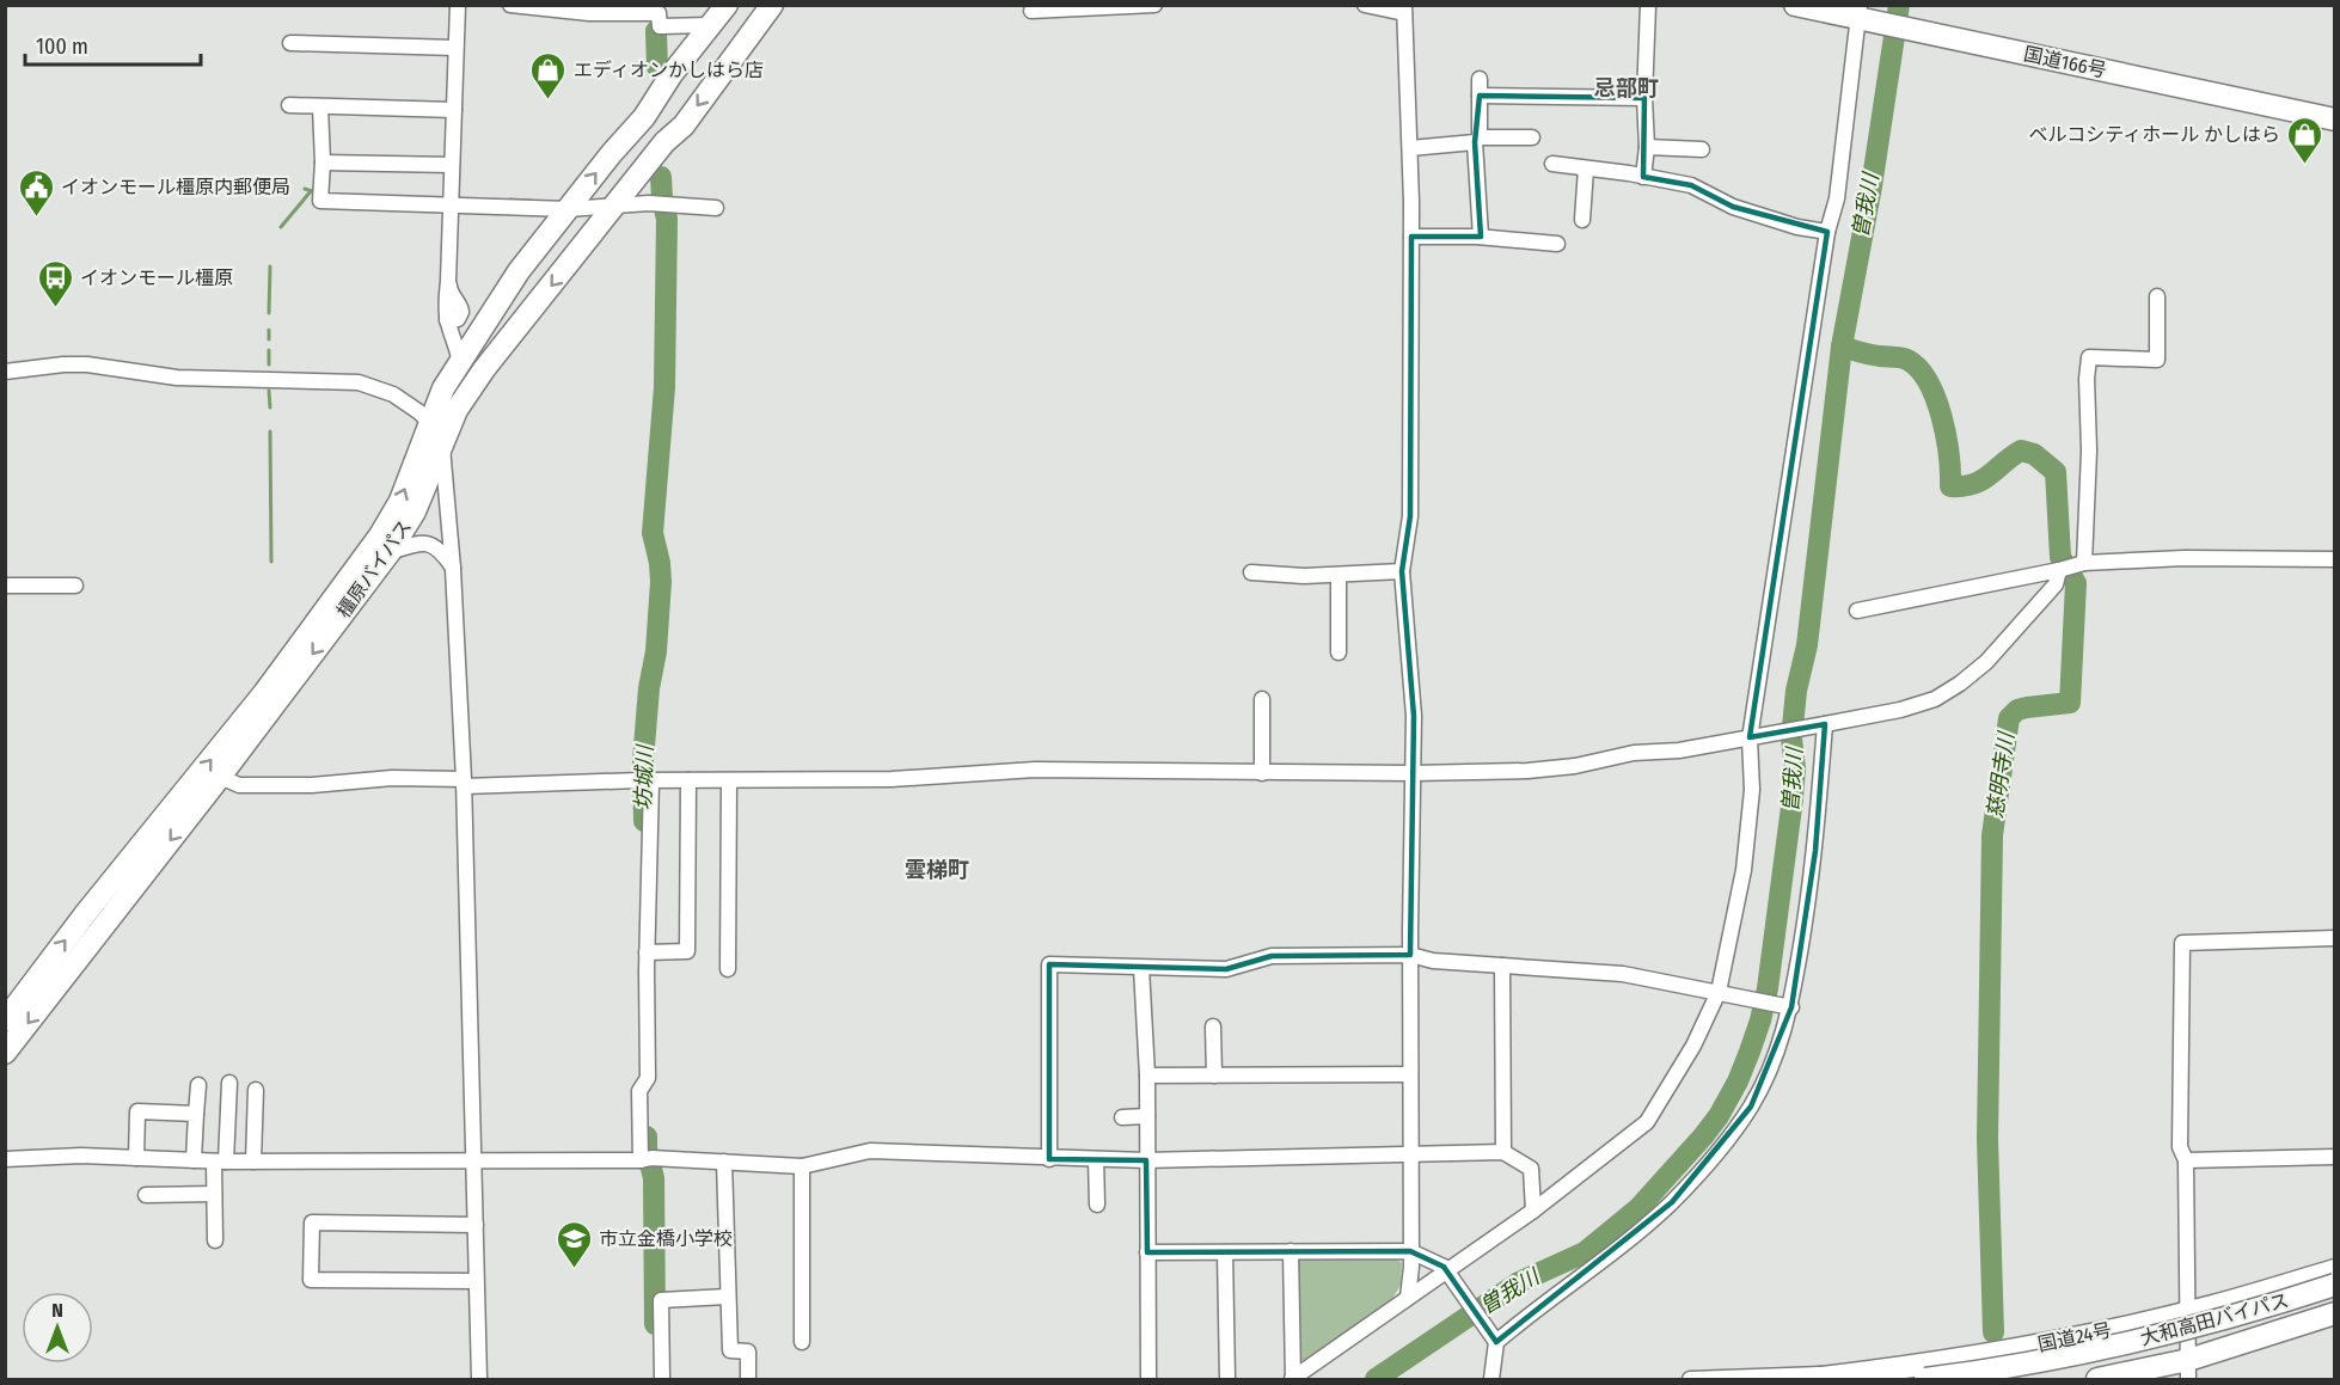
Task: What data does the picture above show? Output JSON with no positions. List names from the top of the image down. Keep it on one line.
{"streets":{"highway":["国道166号","橿原バイパス","大和高田バイパス","国道24号"]},"districts":["忌部町","雲梯町"],"water":["曽我川","慈明寺川","坊城川"],"places":{"shop":["エディオンかしはら店","ベルコシティホール かしはら"],"public building":["イオンモール橿原内郵便局"],"bus stop":["イオンモール橿原"],"school or university":["市立金橋小学校"]},"scale_bar":"100 m","north":"top"}
